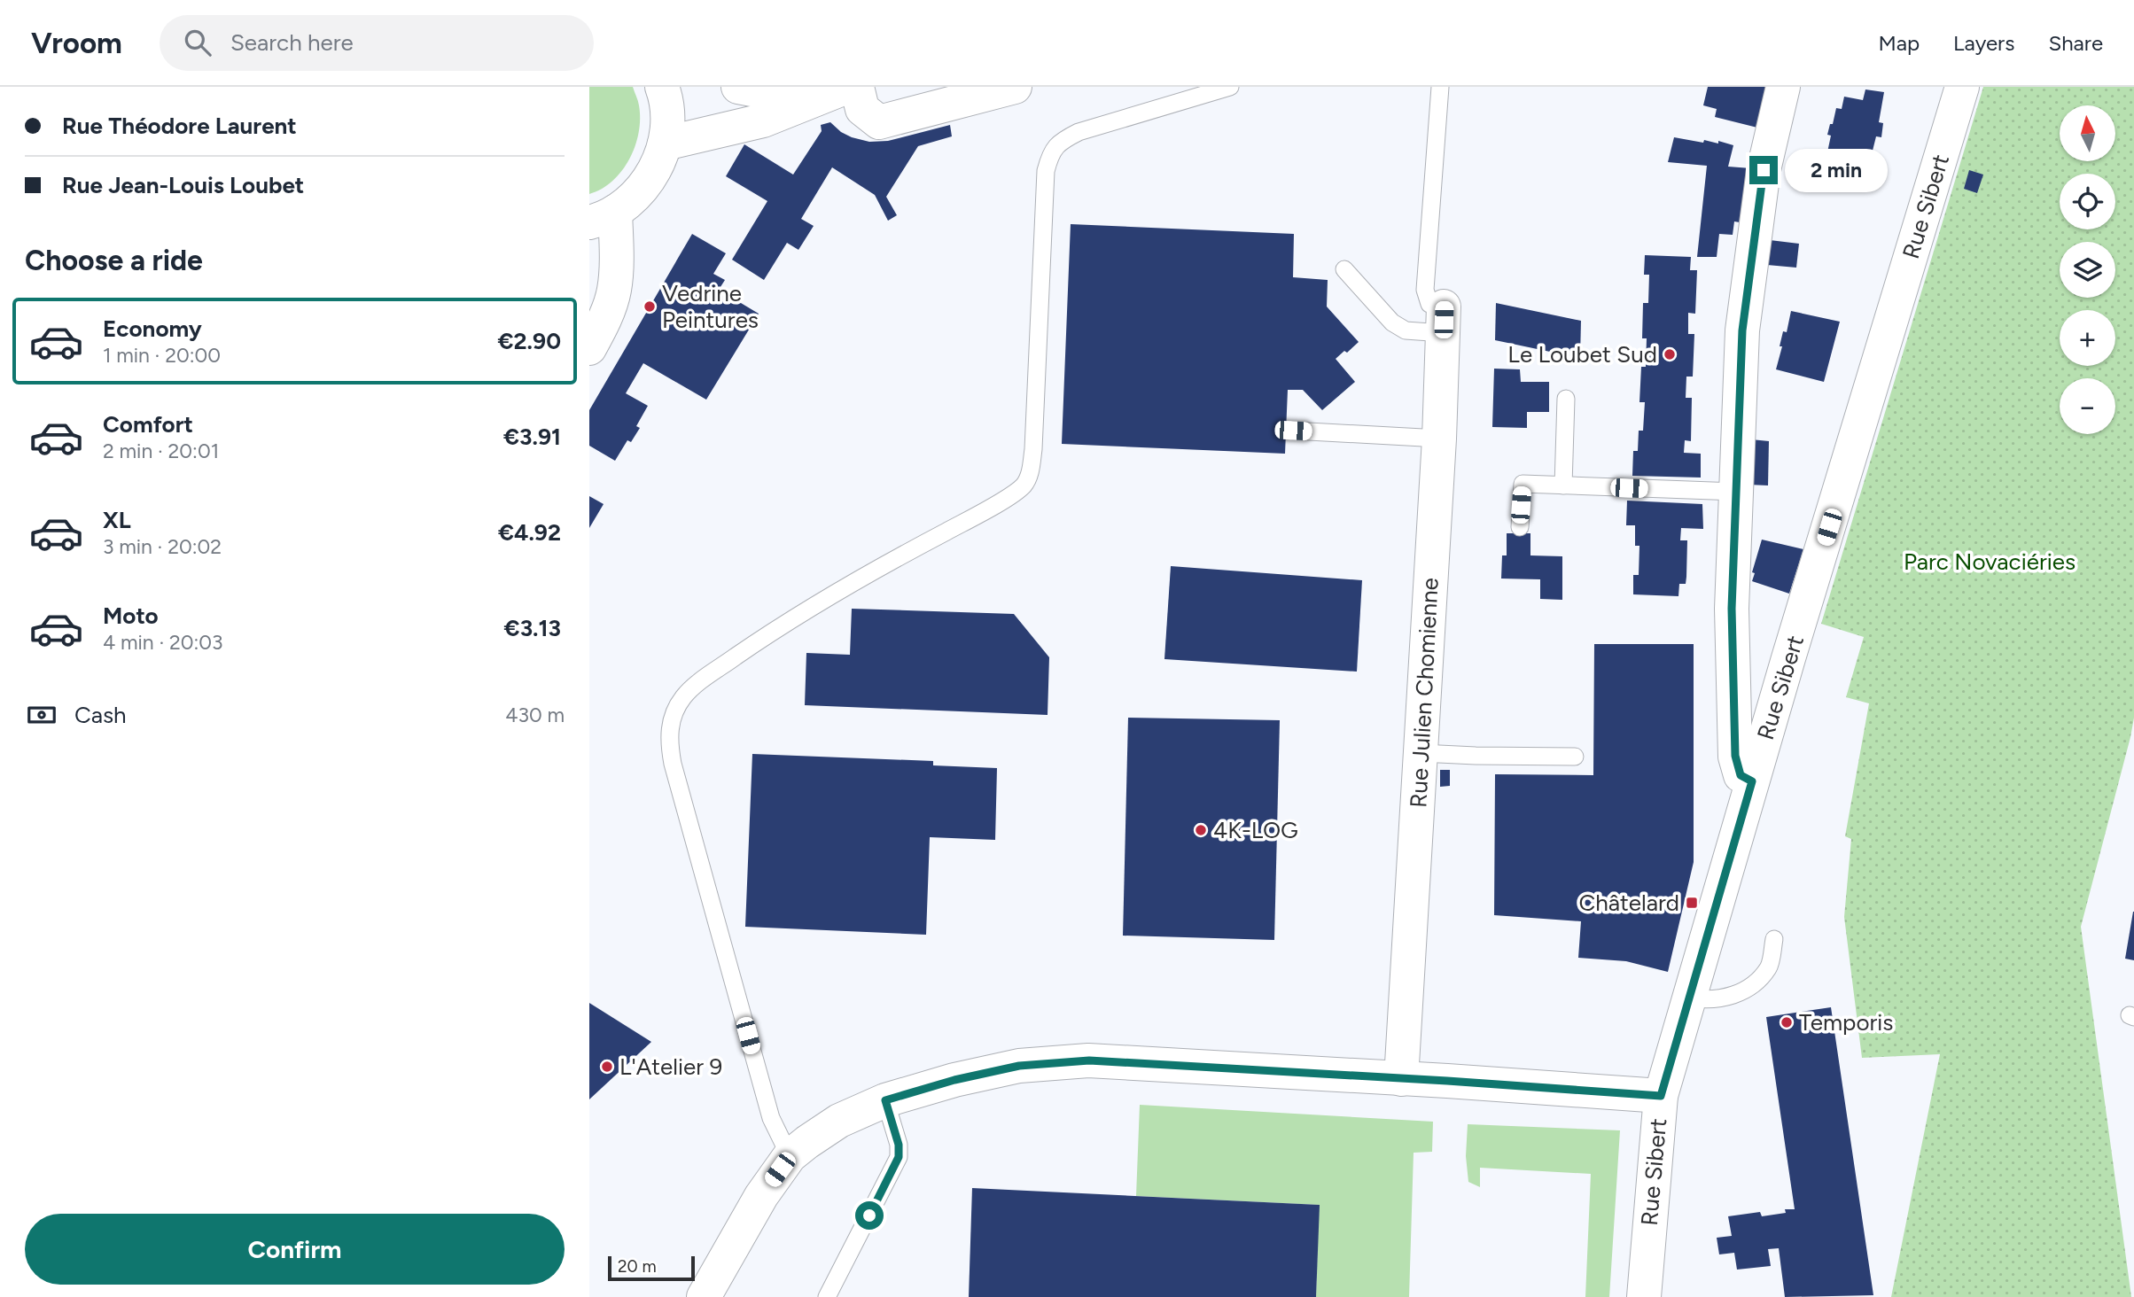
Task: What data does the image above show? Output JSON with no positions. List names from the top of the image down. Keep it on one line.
{"streets":{"street":["Rue Sibert","Rue Julien Chomienne"]},"parks":["Parc Novaciéries"],"places":{"other":["Vedrine Peintures","Le Loubet Sud","4K-LOG","Temporis","L'Atelier 9"],"transit":["Châtelard"]},"scale_bar":"20 m","north":"top","page":{"header":"Vroom","search":"Search here","nav":["Map","Layers","Share"],"banner":["Rue Théodore Laurent","Rue Jean-Louis Loubet"],"map_buttons":["+","−"],"bubble":"2 min","heading":"Choose a ride","list":[{"name":"Economy","note":"1 min · 20:00","value":"€2.90"},{"name":"Comfort","note":"2 min · 20:01","value":"€3.91"},{"name":"XL","note":"3 min · 20:02","value":"€4.92"},{"name":"Moto","note":"4 min · 20:03","value":"€3.13"}],"pay":["Cash","430 m"],"buttons":"Confirm","scale":"20 m"}}
